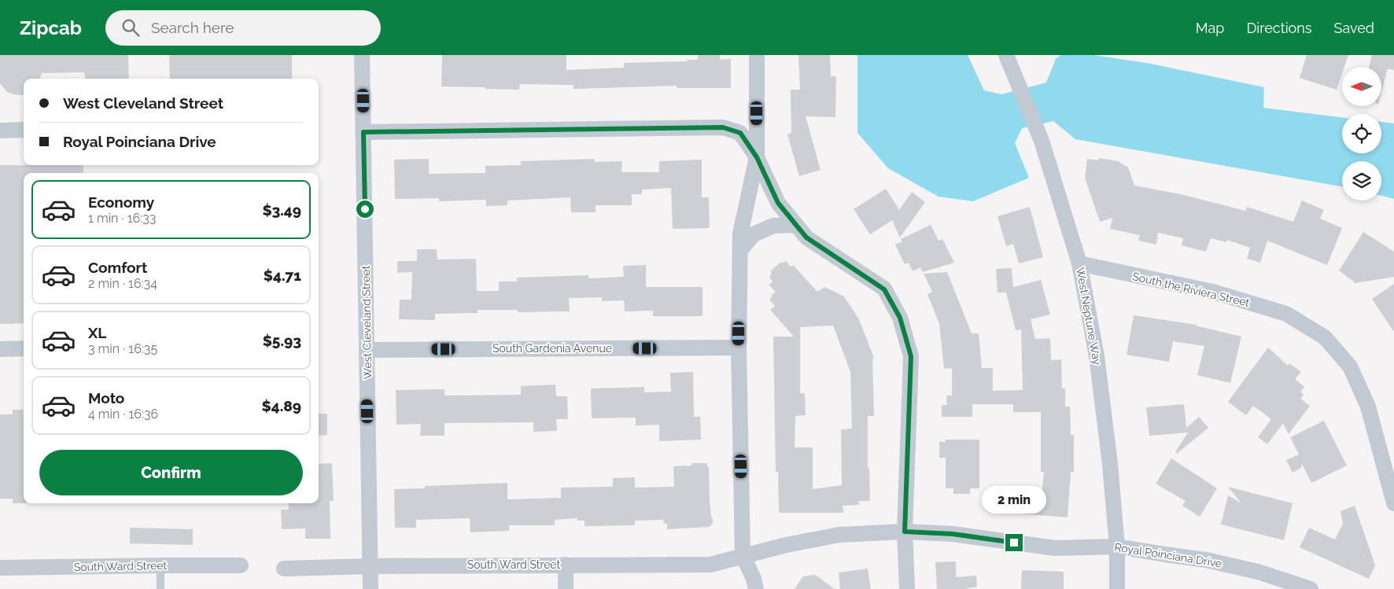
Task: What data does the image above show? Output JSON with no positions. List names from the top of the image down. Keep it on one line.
{"streets":{"street":["South the Riviera Street","West Neptune Way","West Cleveland Street","South Gardenia Avenue","Royal Poinciana Drive","South Ward Street"]},"crossings":[["South the Riviera Street","West Neptune Way"],["West Neptune Way","Royal Poinciana Drive"],["West Cleveland Street","South Gardenia Avenue"],["West Cleveland Street","South Ward Street"],["Royal Poinciana Drive","South Ward Street"]],"north":"left","page":{"header":"Zipcab","search":"Search here","nav":["Map","Directions","Saved"],"banner":["West Cleveland Street","Royal Poinciana Drive"],"list":[{"name":"Economy","note":"1 min · 16:33","value":"$3.49"},{"name":"Comfort","note":"2 min · 16:34","value":"$4.71"},{"name":"XL","note":"3 min · 16:35","value":"$5.93"},{"name":"Moto","note":"4 min · 16:36","value":"$4.89"}],"buttons":"Confirm","bubble":"2 min"}}
